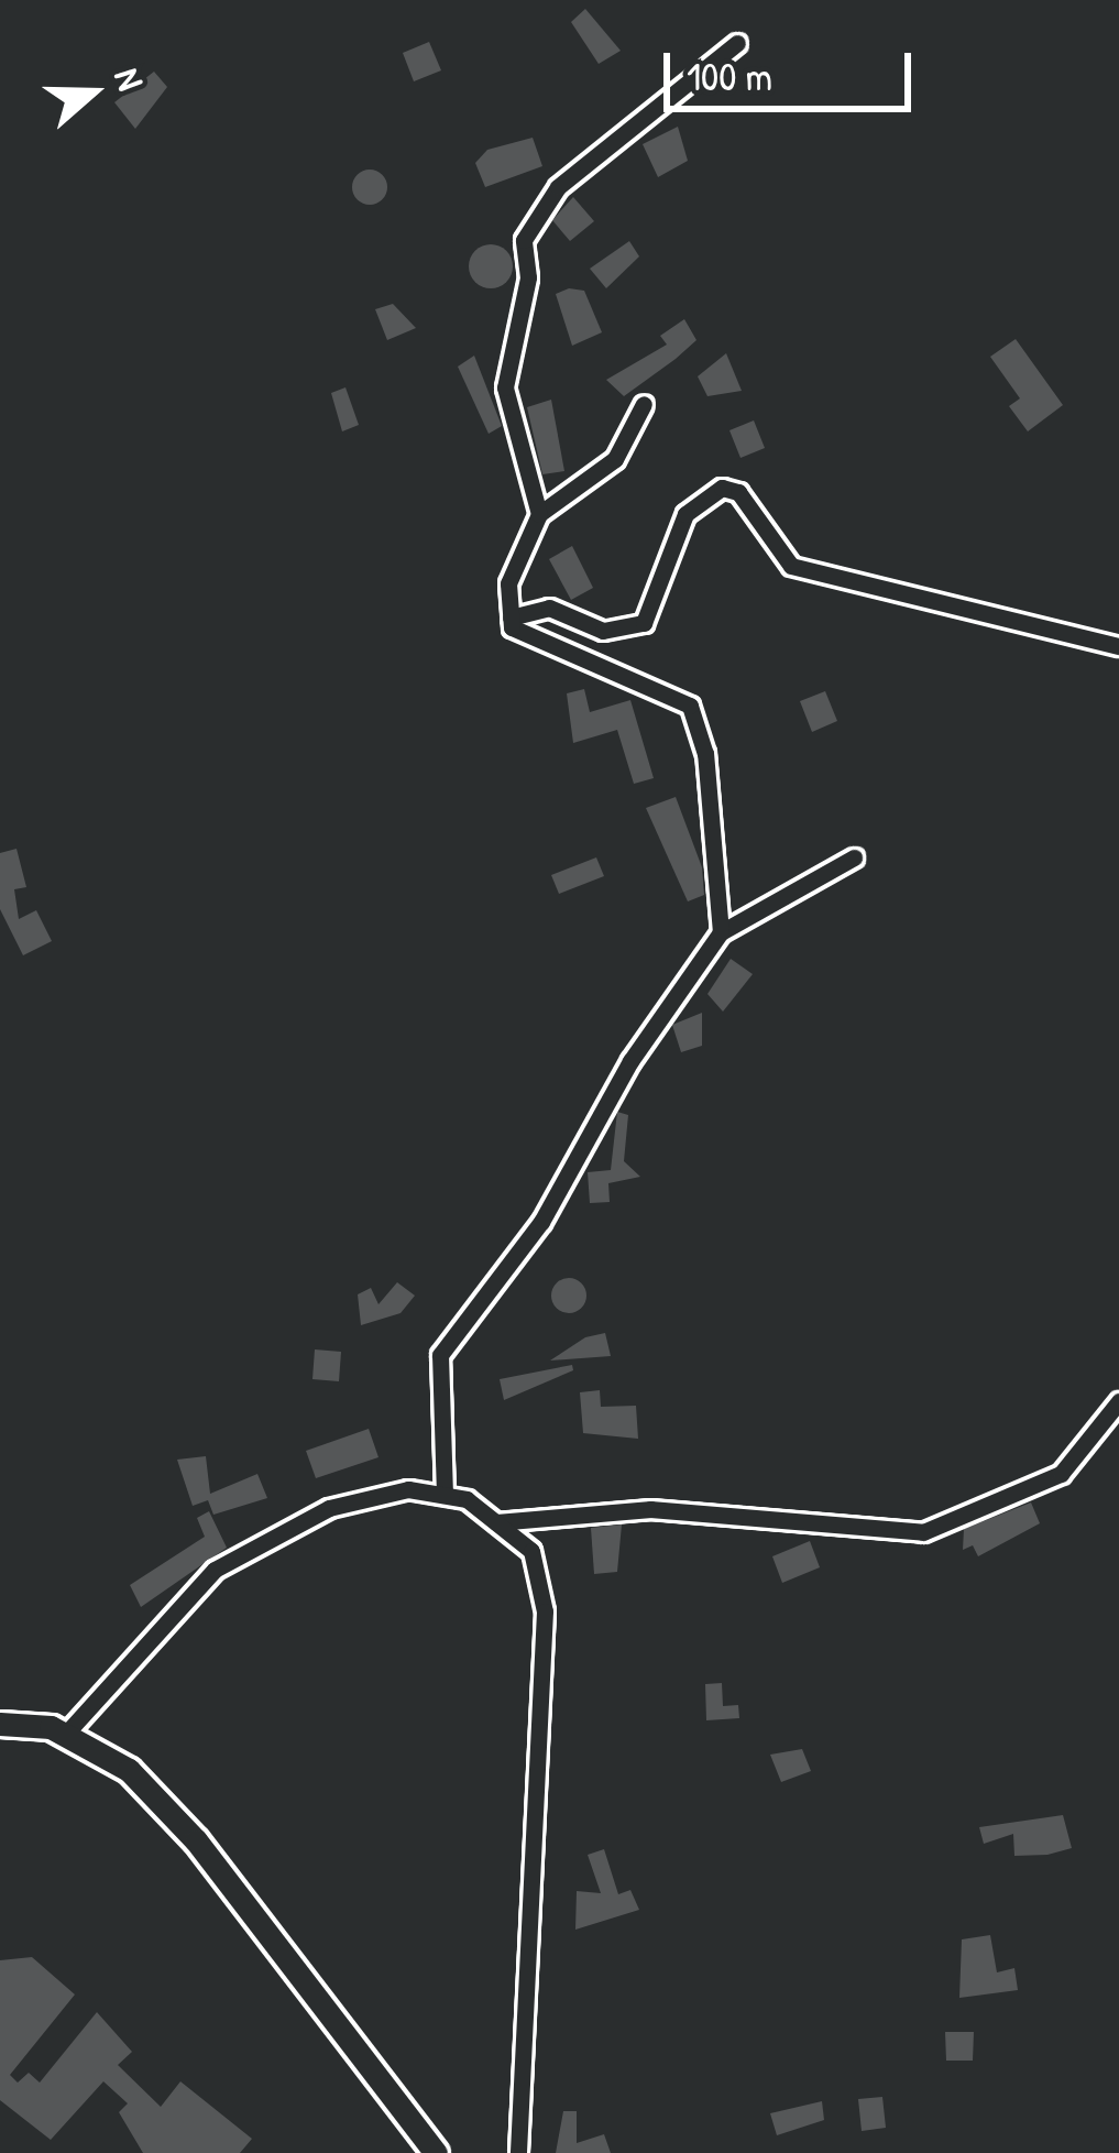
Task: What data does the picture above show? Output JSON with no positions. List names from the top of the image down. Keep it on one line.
{"scale_bar":"100 m","north":"right"}
